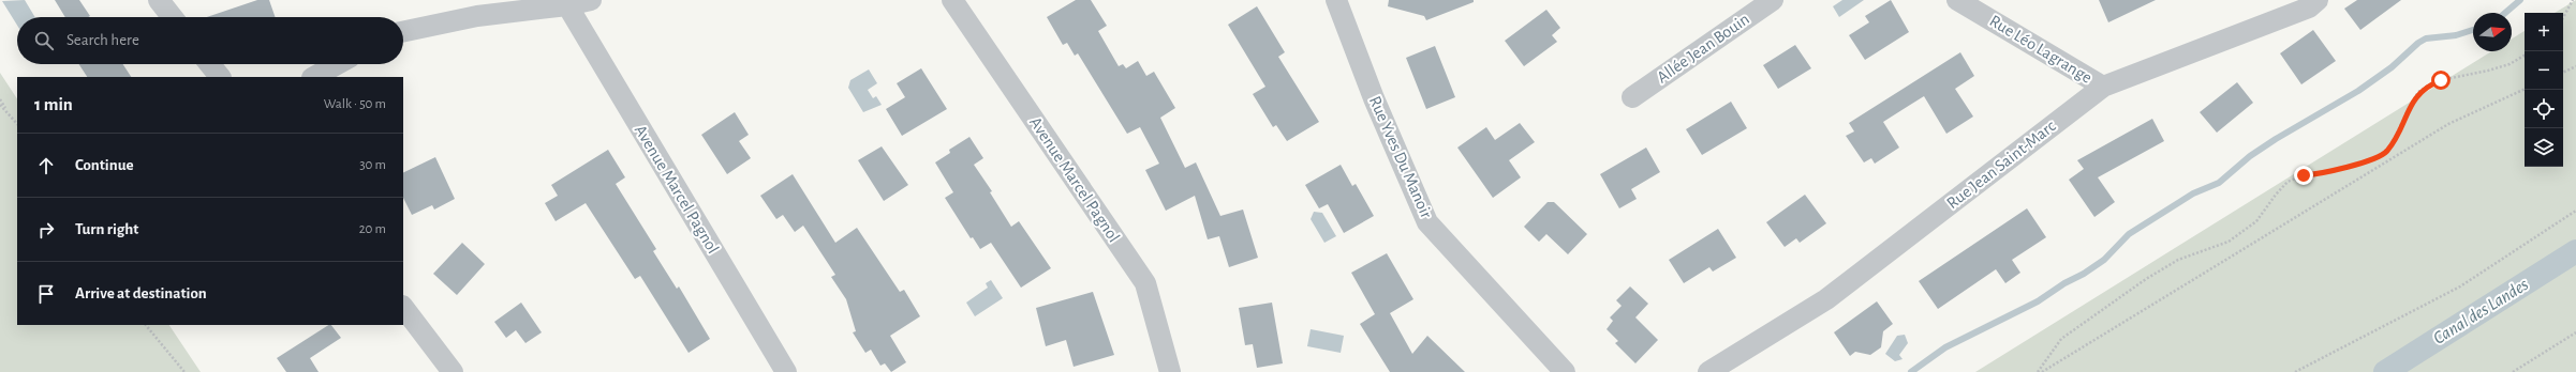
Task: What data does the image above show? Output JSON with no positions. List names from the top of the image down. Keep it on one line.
{"streets":{"street":["Allée Jean Bouin","Rue Léo Lagrange","Rue Yves Du Manoir","Rue Jean Saint-Marc","Avenue Marcel Pagnol"]},"crossings":[["Rue Léo Lagrange","Rue Jean Saint-Marc"]],"water":["Canal des Landes"],"north":"right","page":{"map_buttons":["+","−"],"search":"Search here","heading":["1 min","Walk · 50 m"],"list":[["Continue","30 m"],["Turn right","20 m"],"Arrive at destination"]}}
